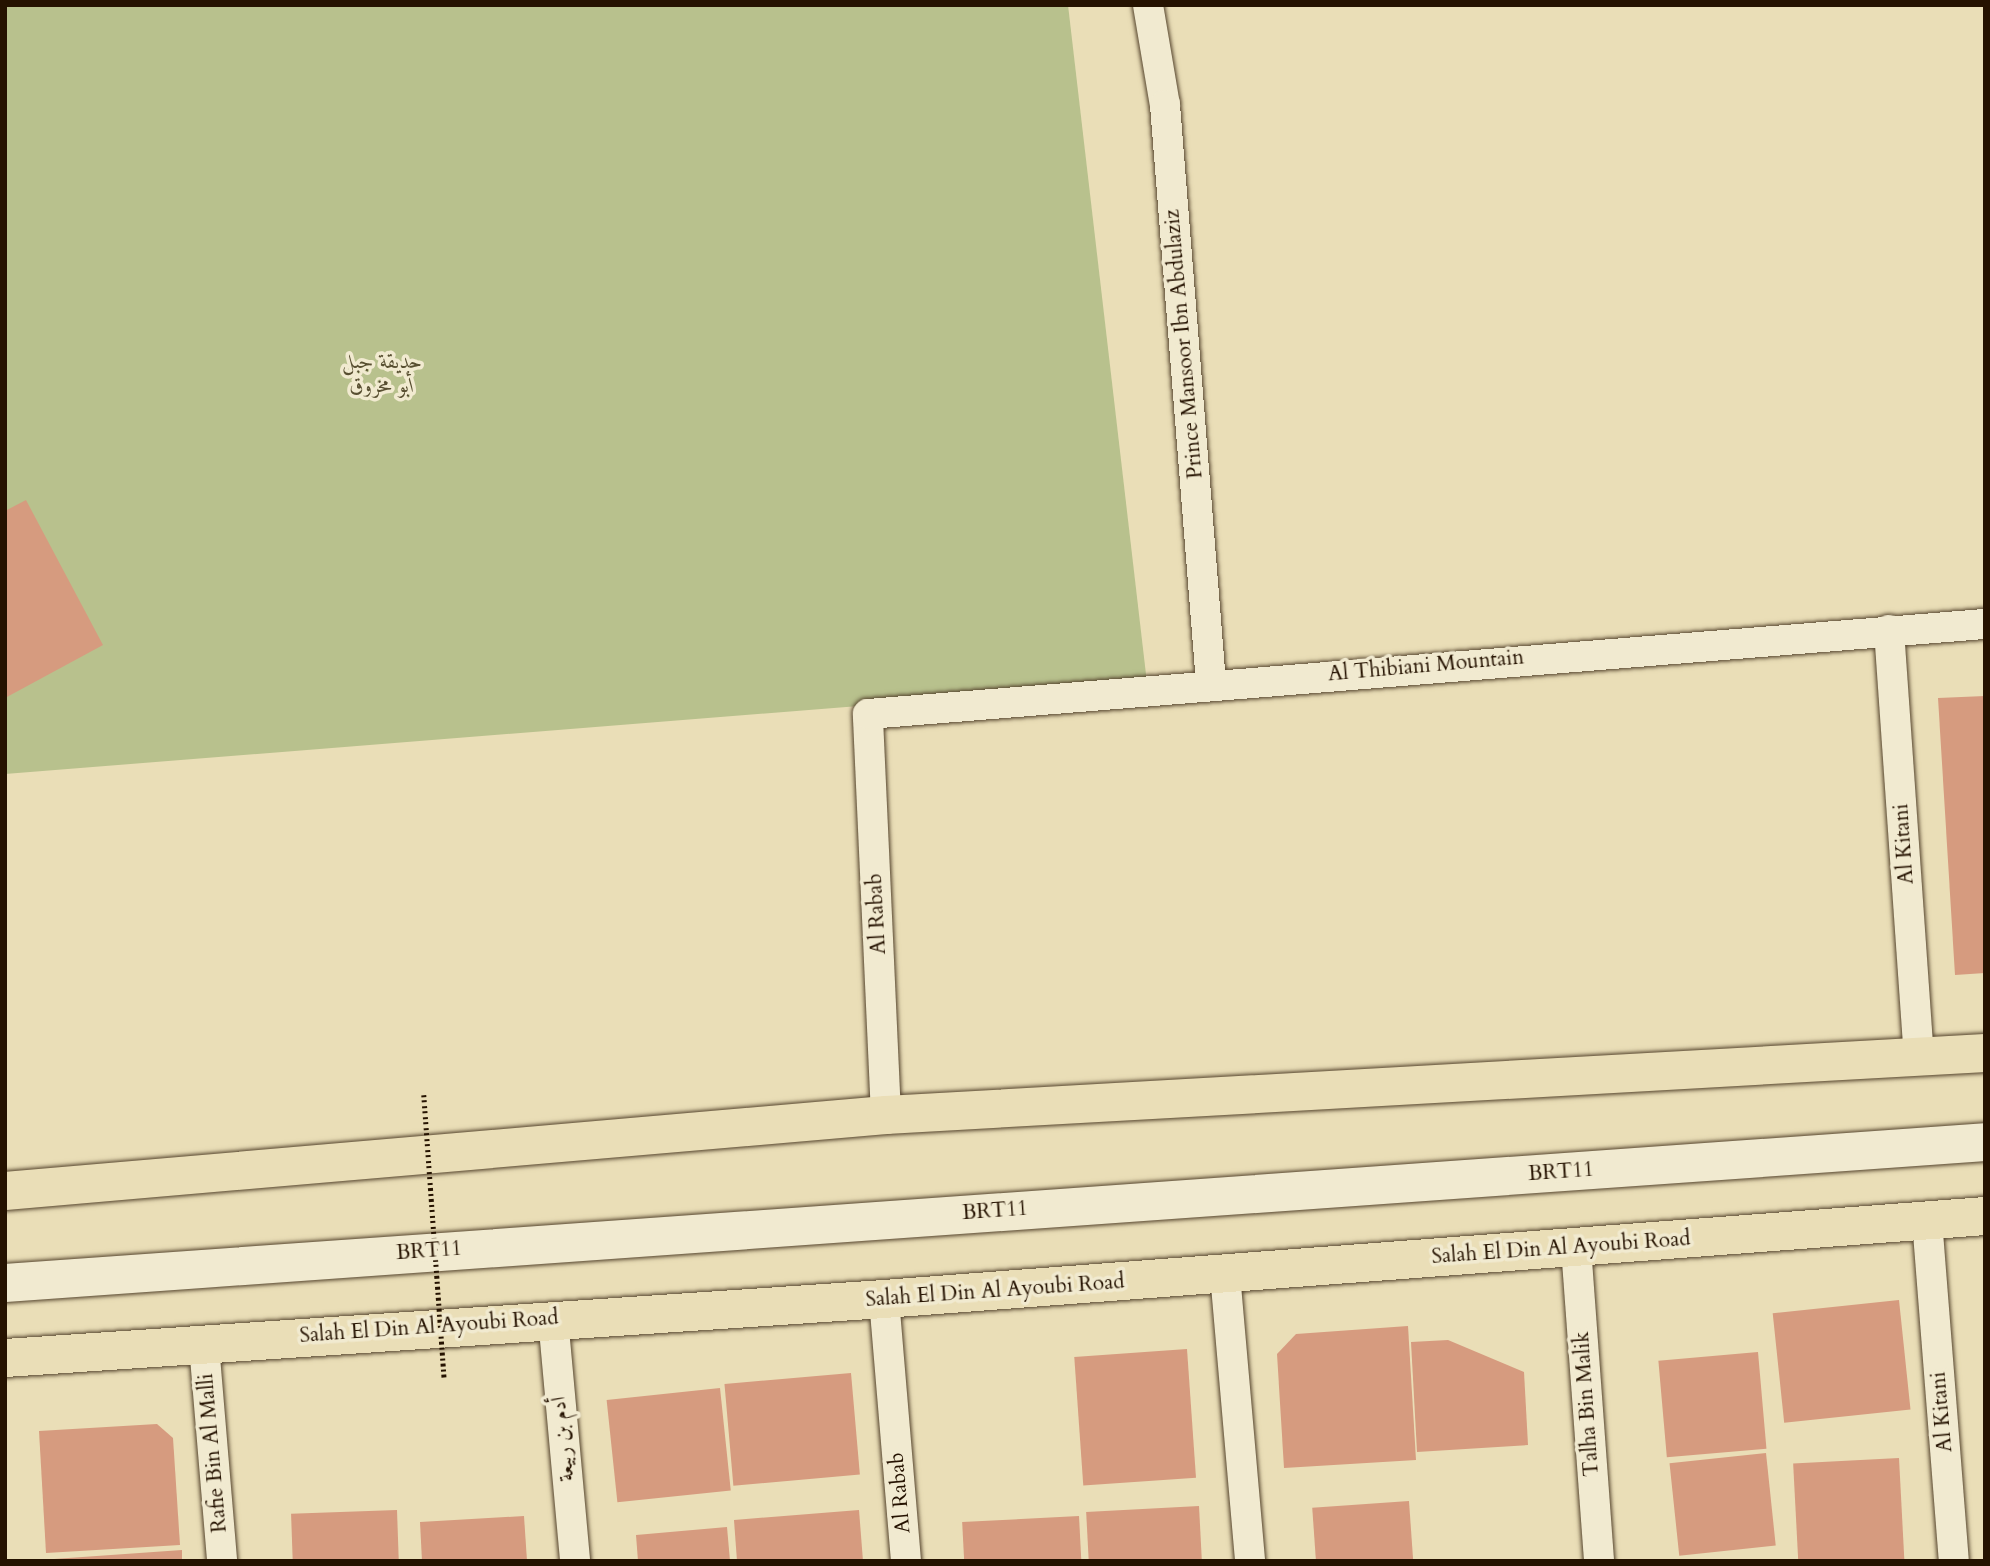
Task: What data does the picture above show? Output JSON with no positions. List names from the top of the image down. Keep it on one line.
{"streets":{"main road":["BRT11","Salah El Din Al Ayoubi Road"],"street":["Prince Mansoor Ibn Abdulaziz","Al Thibiani Mountain","Al Kitani","Al Rabab","Talha Bin Malik","أدم بن ربيعة","Rafie Bin Al Malli"]},"crossings":[["Prince Mansoor Ibn Abdulaziz","Al Thibiani Mountain"],["Al Thibiani Mountain","Al Kitani"],["Al Thibiani Mountain","Al Rabab"],["Al Kitani","Salah El Din Al Ayoubi Road"],["Al Rabab","Salah El Din Al Ayoubi Road"],["Salah El Din Al Ayoubi Road","Talha Bin Malik"],["Salah El Din Al Ayoubi Road","أدم بن ربيعة"],["Salah El Din Al Ayoubi Road","Rafie Bin Al Malli"]],"parks":["حديقة جبل أبو مخروق"]}
